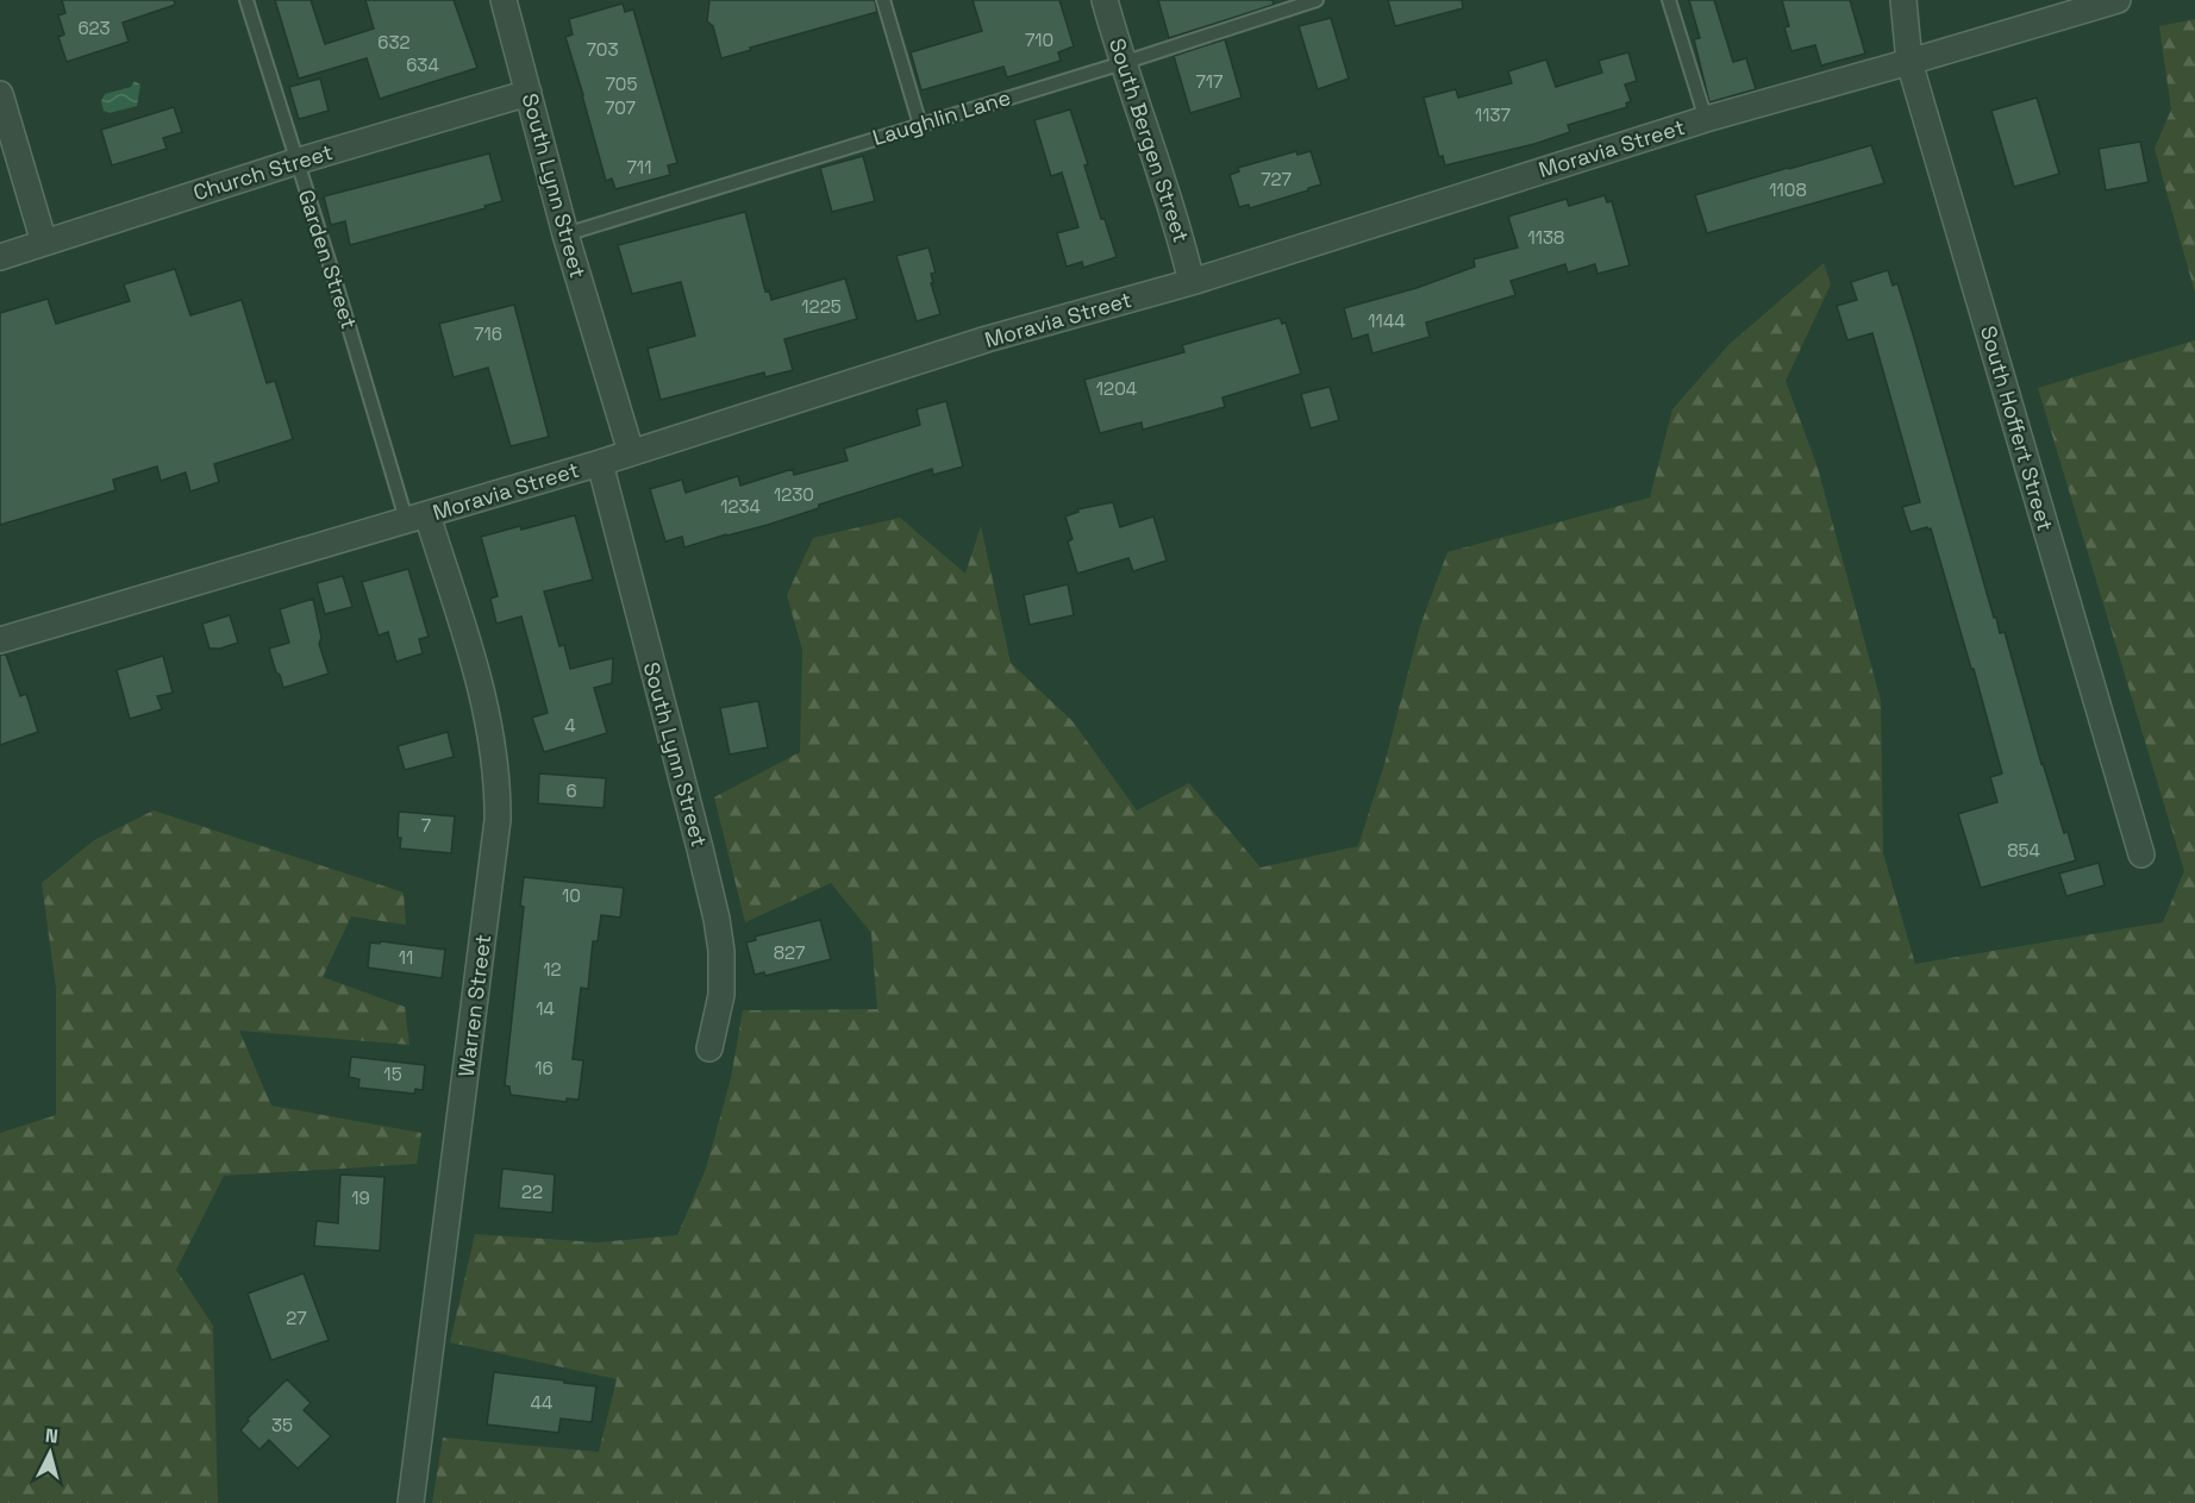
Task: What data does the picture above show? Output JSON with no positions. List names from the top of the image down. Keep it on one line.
{"streets":{"street":["South Bergen Street","Moravia Street","Church Street","South Lynn Street","South Hoffert Street","Warren Street"],"lane":["Laughlin Lane","Garden Street"]},"crossings":[["Laughlin Lane","South Bergen Street"],["Laughlin Lane","South Lynn Street"],["South Bergen Street","Moravia Street"],["Moravia Street","South Lynn Street"],["Moravia Street","Garden Street"],["Moravia Street","South Hoffert Street"],["Moravia Street","Warren Street"],["Church Street","South Lynn Street"],["Church Street","Garden Street"],["Garden Street","Warren Street"]],"house_numbers":["623","710","632","703","634","717","705","707","1137","711","727","1108","1138","1225","1144","716","1204","1230","1234","4","6","7","854","10","827","11","12","14","16","15","22","19","27","44","35"],"north":"top"}
